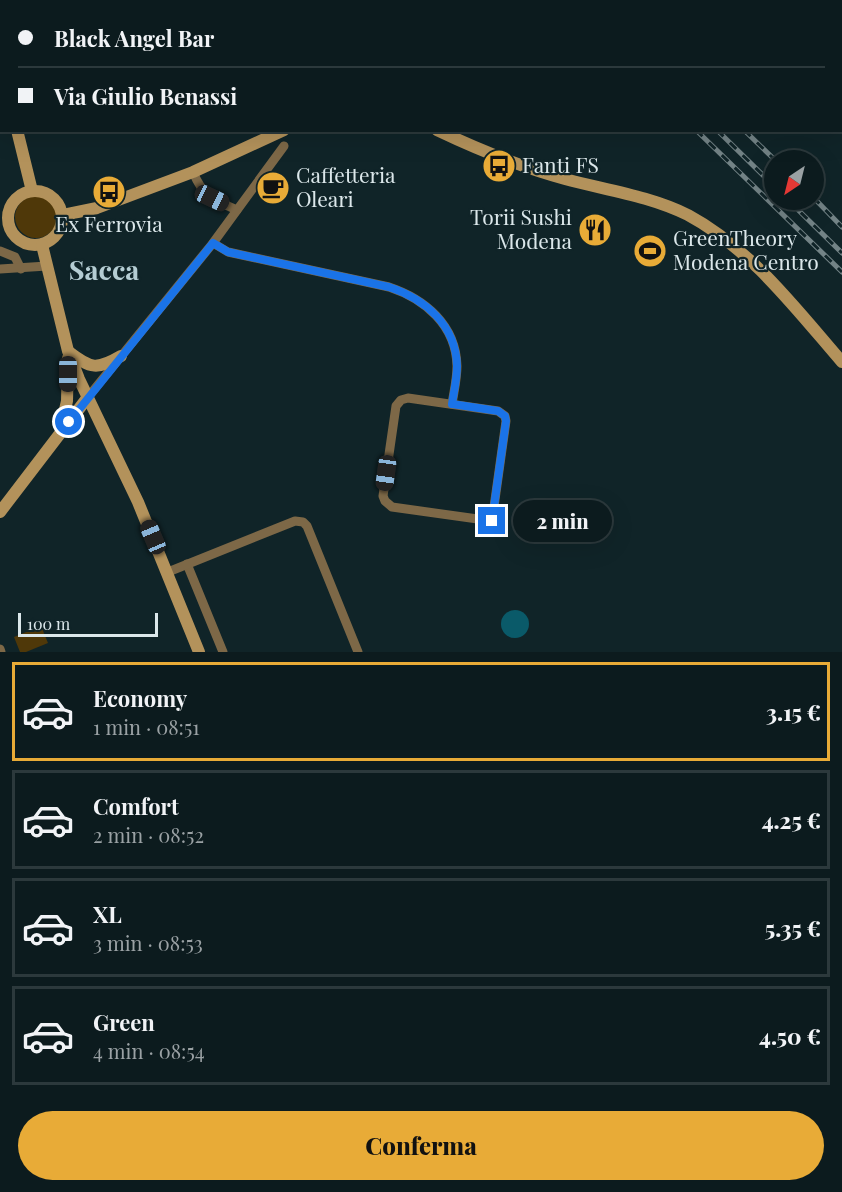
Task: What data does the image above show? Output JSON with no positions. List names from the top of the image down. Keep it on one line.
{"districts":["Sacca"],"places":{"bus stop":["Fanti FS","Ex Ferrovia"],"cafe":["Caffetteria Oleari"],"restaurant":["Torii Sushi Modena"],"sports":["GreenTheory Modena Centro"]},"scale_bar":"100 m","north":"bottom left","page":{"banner":["Black Angel Bar","Via Giulio Benassi"],"bubble":"2 min","scale":"100 m","list":[{"name":"Economy","note":"1 min · 08:51","value":"3.15 €"},{"name":"Comfort","note":"2 min · 08:52","value":"4.25 €"},{"name":"XL","note":"3 min · 08:53","value":"5.35 €"},{"name":"Green","note":"4 min · 08:54","value":"4.50 €"}],"buttons":"Conferma"}}
